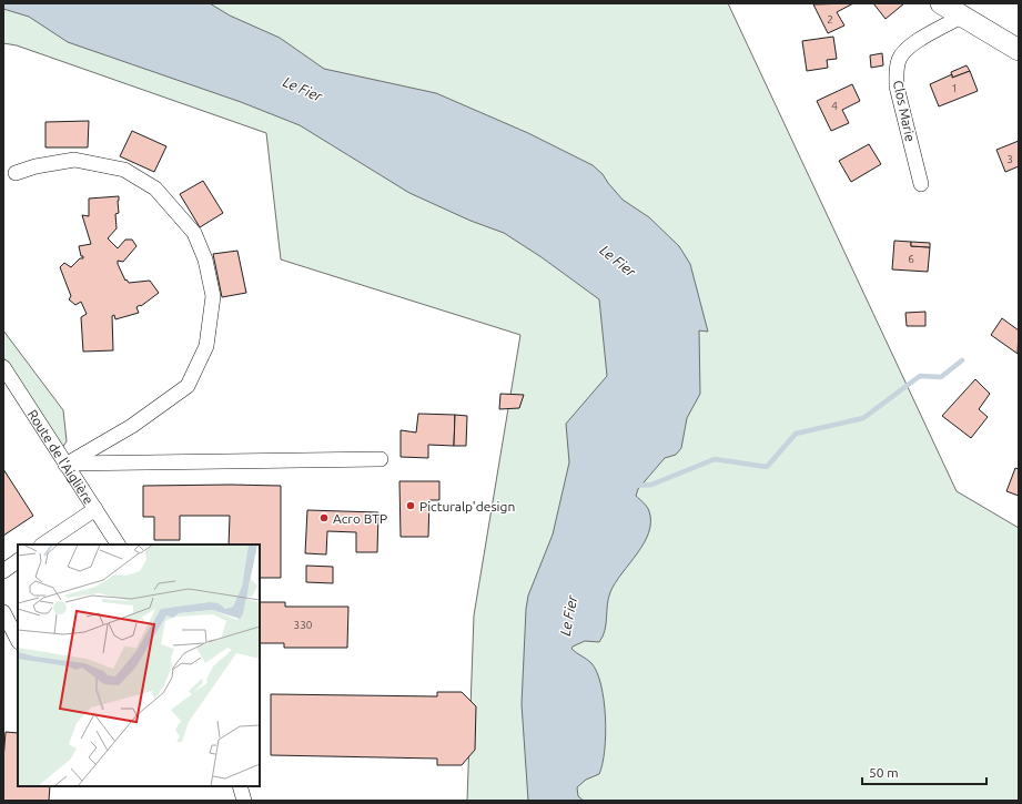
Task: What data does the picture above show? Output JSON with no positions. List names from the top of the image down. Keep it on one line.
{"streets":{"street":["Clos Marie","Route de l'Aiglière"]},"water":["Le Fier"],"places":["Picturalp'design","Acro BTP"],"house_numbers":["2","1","4","3","6","330"],"scale_bar":"50 m"}
